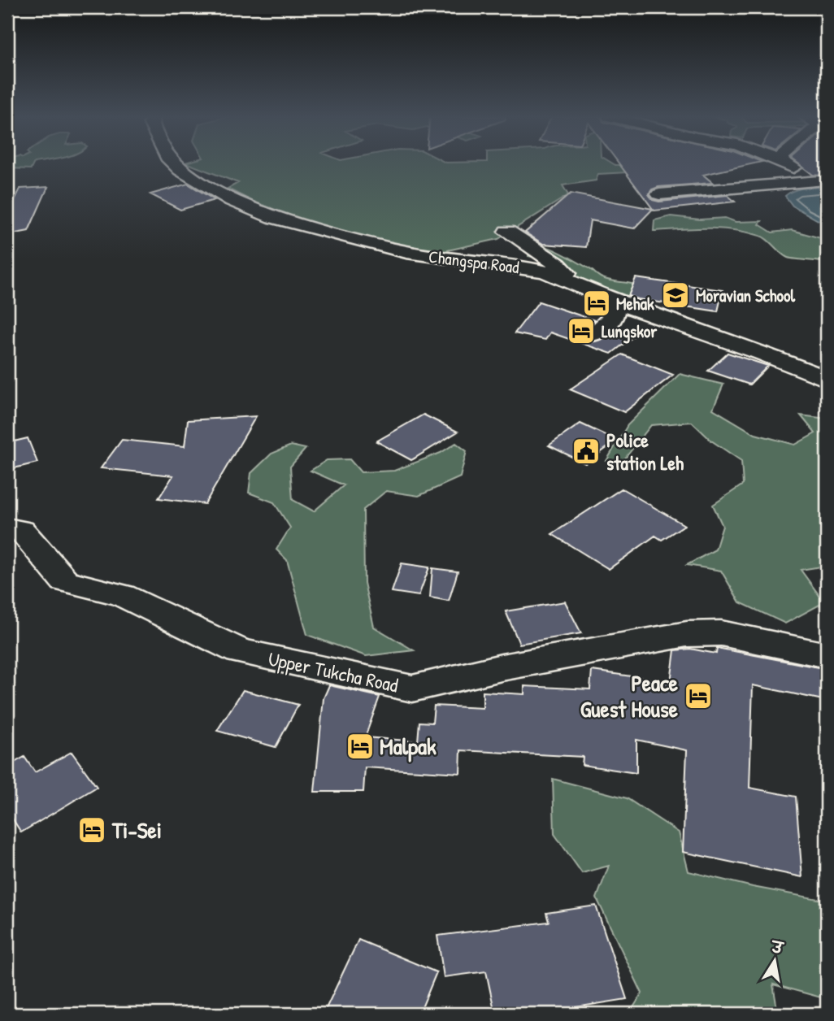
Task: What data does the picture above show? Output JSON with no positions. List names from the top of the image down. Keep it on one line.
{"streets":{"street":["Changspa Road","Upper Tukcha Road"]},"places":{"school or university":["Moravian School"],"hotel":["Mehak","Lungskor","Peace Guest House","Malpak","Ti-Sei"],"public building":["Police station Leh"]},"north":"top"}
